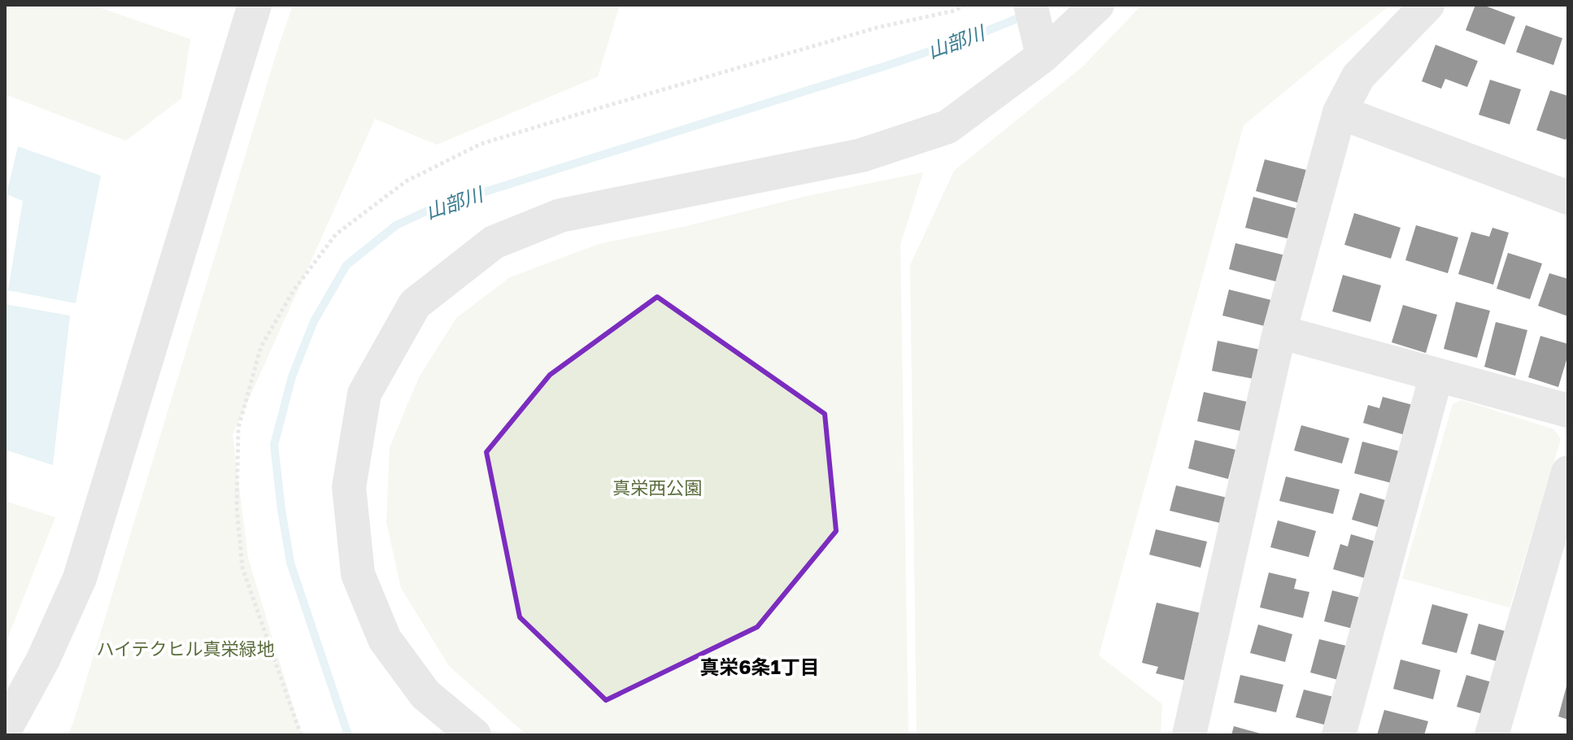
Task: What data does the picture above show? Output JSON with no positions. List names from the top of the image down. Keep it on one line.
{"districts":["真栄6条1丁目"],"water":["山部川"],"parks":["真栄西公園","ハイテクヒル真栄緑地"]}
